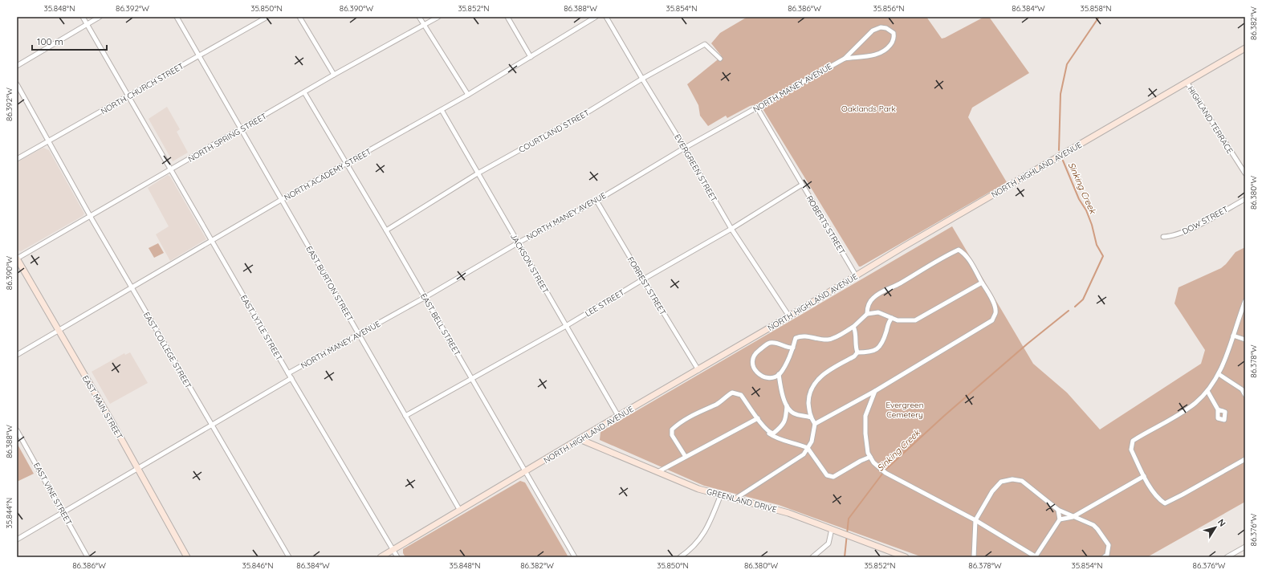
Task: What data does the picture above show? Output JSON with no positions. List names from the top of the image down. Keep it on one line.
{"streets":{"street":["NORTH MANEY AVENUE","NORTH CHURCH STREET","HIGHLAND TERRACE","COURTLAND STREET","NORTH SPRING STREET","EVERGREEN STREET","NORTH HIGHLAND AVENUE","NORTH ACADEMY STREET","DOW STREET","ROBERTS STREET","JACKSON STREET","EAST BURTON STREET","FORREST STREET","LEE STREET","EAST BELL STREET","EAST LYTLE STREET","EAST COLLEGE STREET","EAST MAIN STREET","EAST VINE STREET","GREENLAND DRIVE"]},"crossings":[["NORTH MANEY AVENUE","EVERGREEN STREET"],["NORTH MANEY AVENUE","ROBERTS STREET"],["NORTH MANEY AVENUE","JACKSON STREET"],["NORTH MANEY AVENUE","EAST BURTON STREET"],["NORTH MANEY AVENUE","FORREST STREET"],["NORTH MANEY AVENUE","EAST BELL STREET"],["NORTH MANEY AVENUE","EAST LYTLE STREET"],["NORTH CHURCH STREET","EAST BURTON STREET"],["NORTH CHURCH STREET","EAST LYTLE STREET"],["NORTH CHURCH STREET","EAST COLLEGE STREET"],["HIGHLAND TERRACE","NORTH HIGHLAND AVENUE"],["COURTLAND STREET","EVERGREEN STREET"],["COURTLAND STREET","JACKSON STREET"],["COURTLAND STREET","EAST BELL STREET"],["NORTH SPRING STREET","EAST BURTON STREET"],["NORTH SPRING STREET","EAST BELL STREET"],["NORTH SPRING STREET","EAST LYTLE STREET"],["NORTH SPRING STREET","EAST COLLEGE STREET"],["NORTH SPRING STREET","EAST MAIN STREET"],["EVERGREEN STREET","NORTH HIGHLAND AVENUE"],["EVERGREEN STREET","LEE STREET"],["NORTH HIGHLAND AVENUE","ROBERTS STREET"],["NORTH HIGHLAND AVENUE","JACKSON STREET"],["NORTH HIGHLAND AVENUE","EAST BURTON STREET"],["NORTH HIGHLAND AVENUE","FORREST STREET"],["NORTH HIGHLAND AVENUE","EAST BELL STREET"],["NORTH HIGHLAND AVENUE","EAST LYTLE STREET"],["NORTH HIGHLAND AVENUE","GREENLAND DRIVE"],["NORTH ACADEMY STREET","JACKSON STREET"],["NORTH ACADEMY STREET","EAST BURTON STREET"],["NORTH ACADEMY STREET","EAST BELL STREET"],["NORTH ACADEMY STREET","EAST LYTLE STREET"],["NORTH ACADEMY STREET","EAST COLLEGE STREET"],["NORTH ACADEMY STREET","EAST MAIN STREET"],["ROBERTS STREET","LEE STREET"],["JACKSON STREET","LEE STREET"],["EAST BURTON STREET","LEE STREET"],["FORREST STREET","LEE STREET"],["LEE STREET","EAST BELL STREET"]],"water":["Sinking Creek"],"parks":["Oaklands Park","Evergreen Cemetery"],"scale_bar":"100 m","north":"top right","coordinates":["35.848°N","86.392°W","35.850°N","86.390°W","35.852°N","86.388°W","35.854°N","86.386°W","35.856°N","86.384°W","35.858°N","86.382°W","86.380°W","86.378°W","35.844°N","86.376°W","35.846°N"]}
